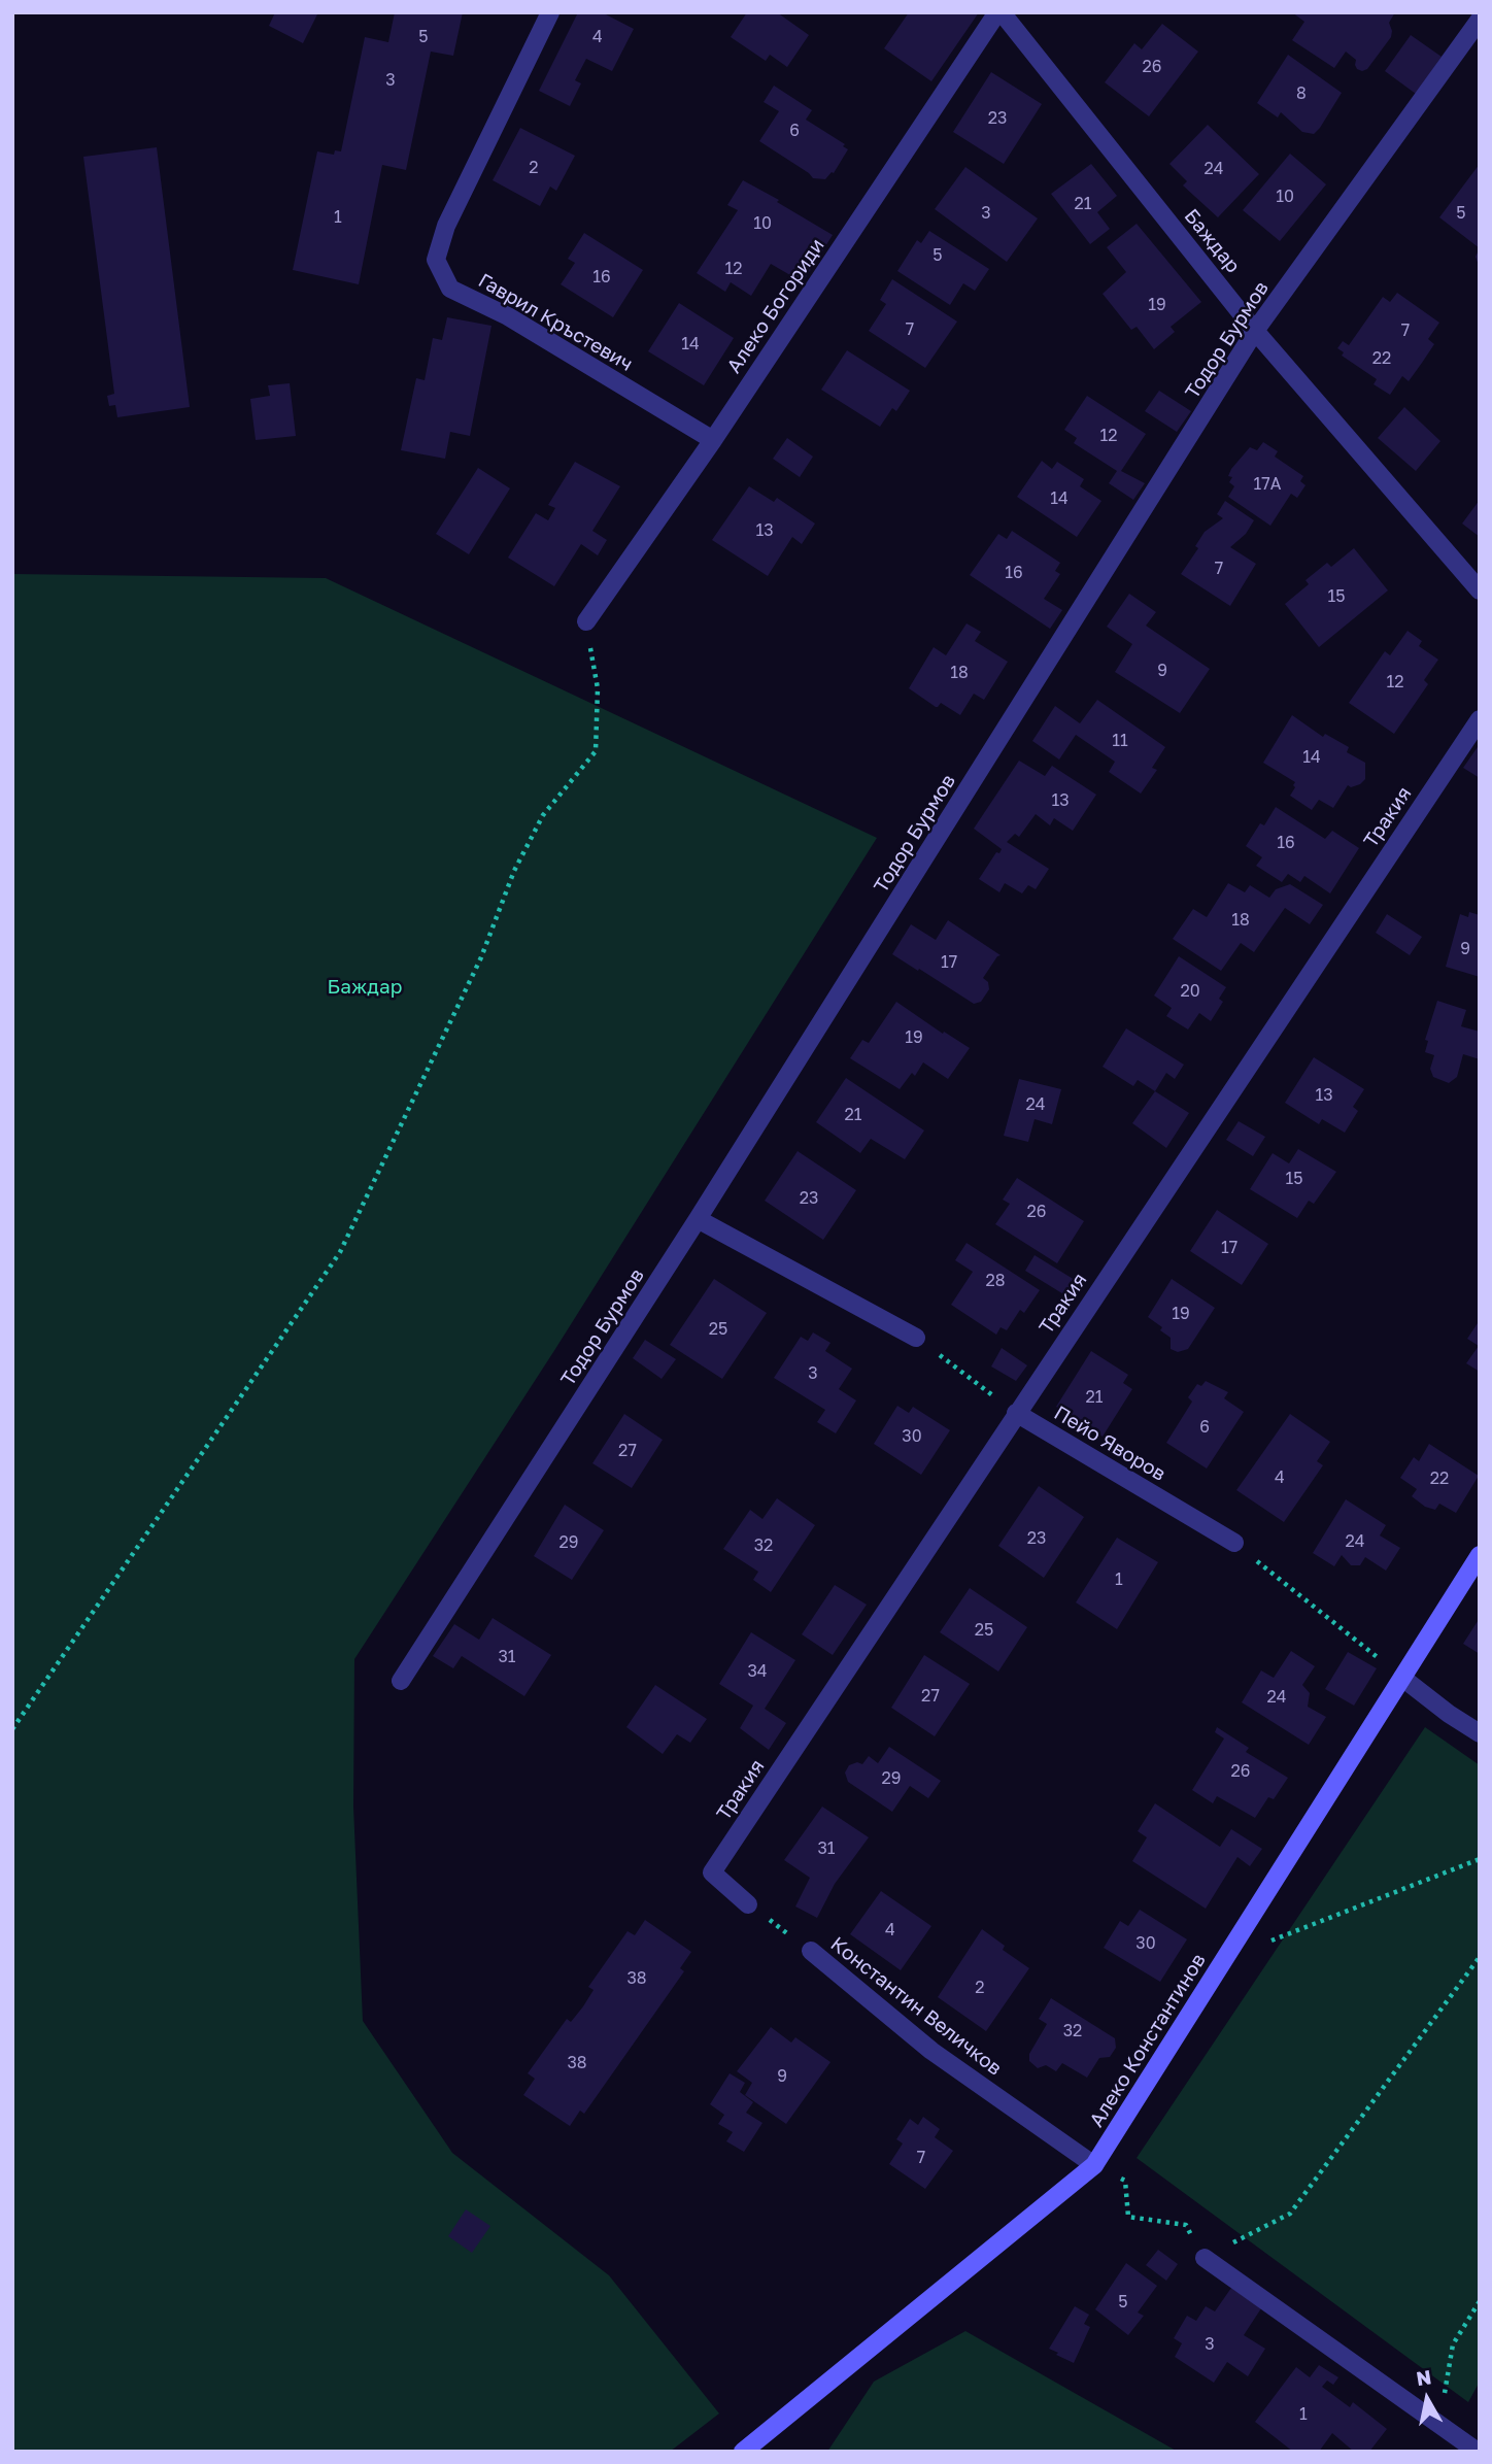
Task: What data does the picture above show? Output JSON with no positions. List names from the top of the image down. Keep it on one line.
{"streets":{"street":["Баждар","Алеко Богориди","Гаврил Кръстевич","Тодор Бурмов","Тракия","Пейо Яворов","Константин Величков","Алеко Константинов"]},"crossings":[["Баждар","Алеко Богориди"],["Баждар","Тодор Бурмов"],["Алеко Богориди","Гаврил Кръстевич"],["Тракия","Пейо Яворов"],["Тракия","Константин Величков"],["Константин Величков","Алеко Константинов"]],"parks":["Баждар"],"house_numbers":["5","4","26","3","8","23","6","2","24","10","21","3","5","1","10","5","12","16","19","7","7","14","22","12","17А","14","13","7","16","15","9","18","12","11","14","13","16","18","9","17","20","19","13","24","21","15","23","26","17","28","19","25","3","21","6","30","27","4","22","23","24","29","32","1","25","31","34","27","24","26","29","31","4","30","38","2","32","38","9","7","5","3","1"],"north":"top"}
